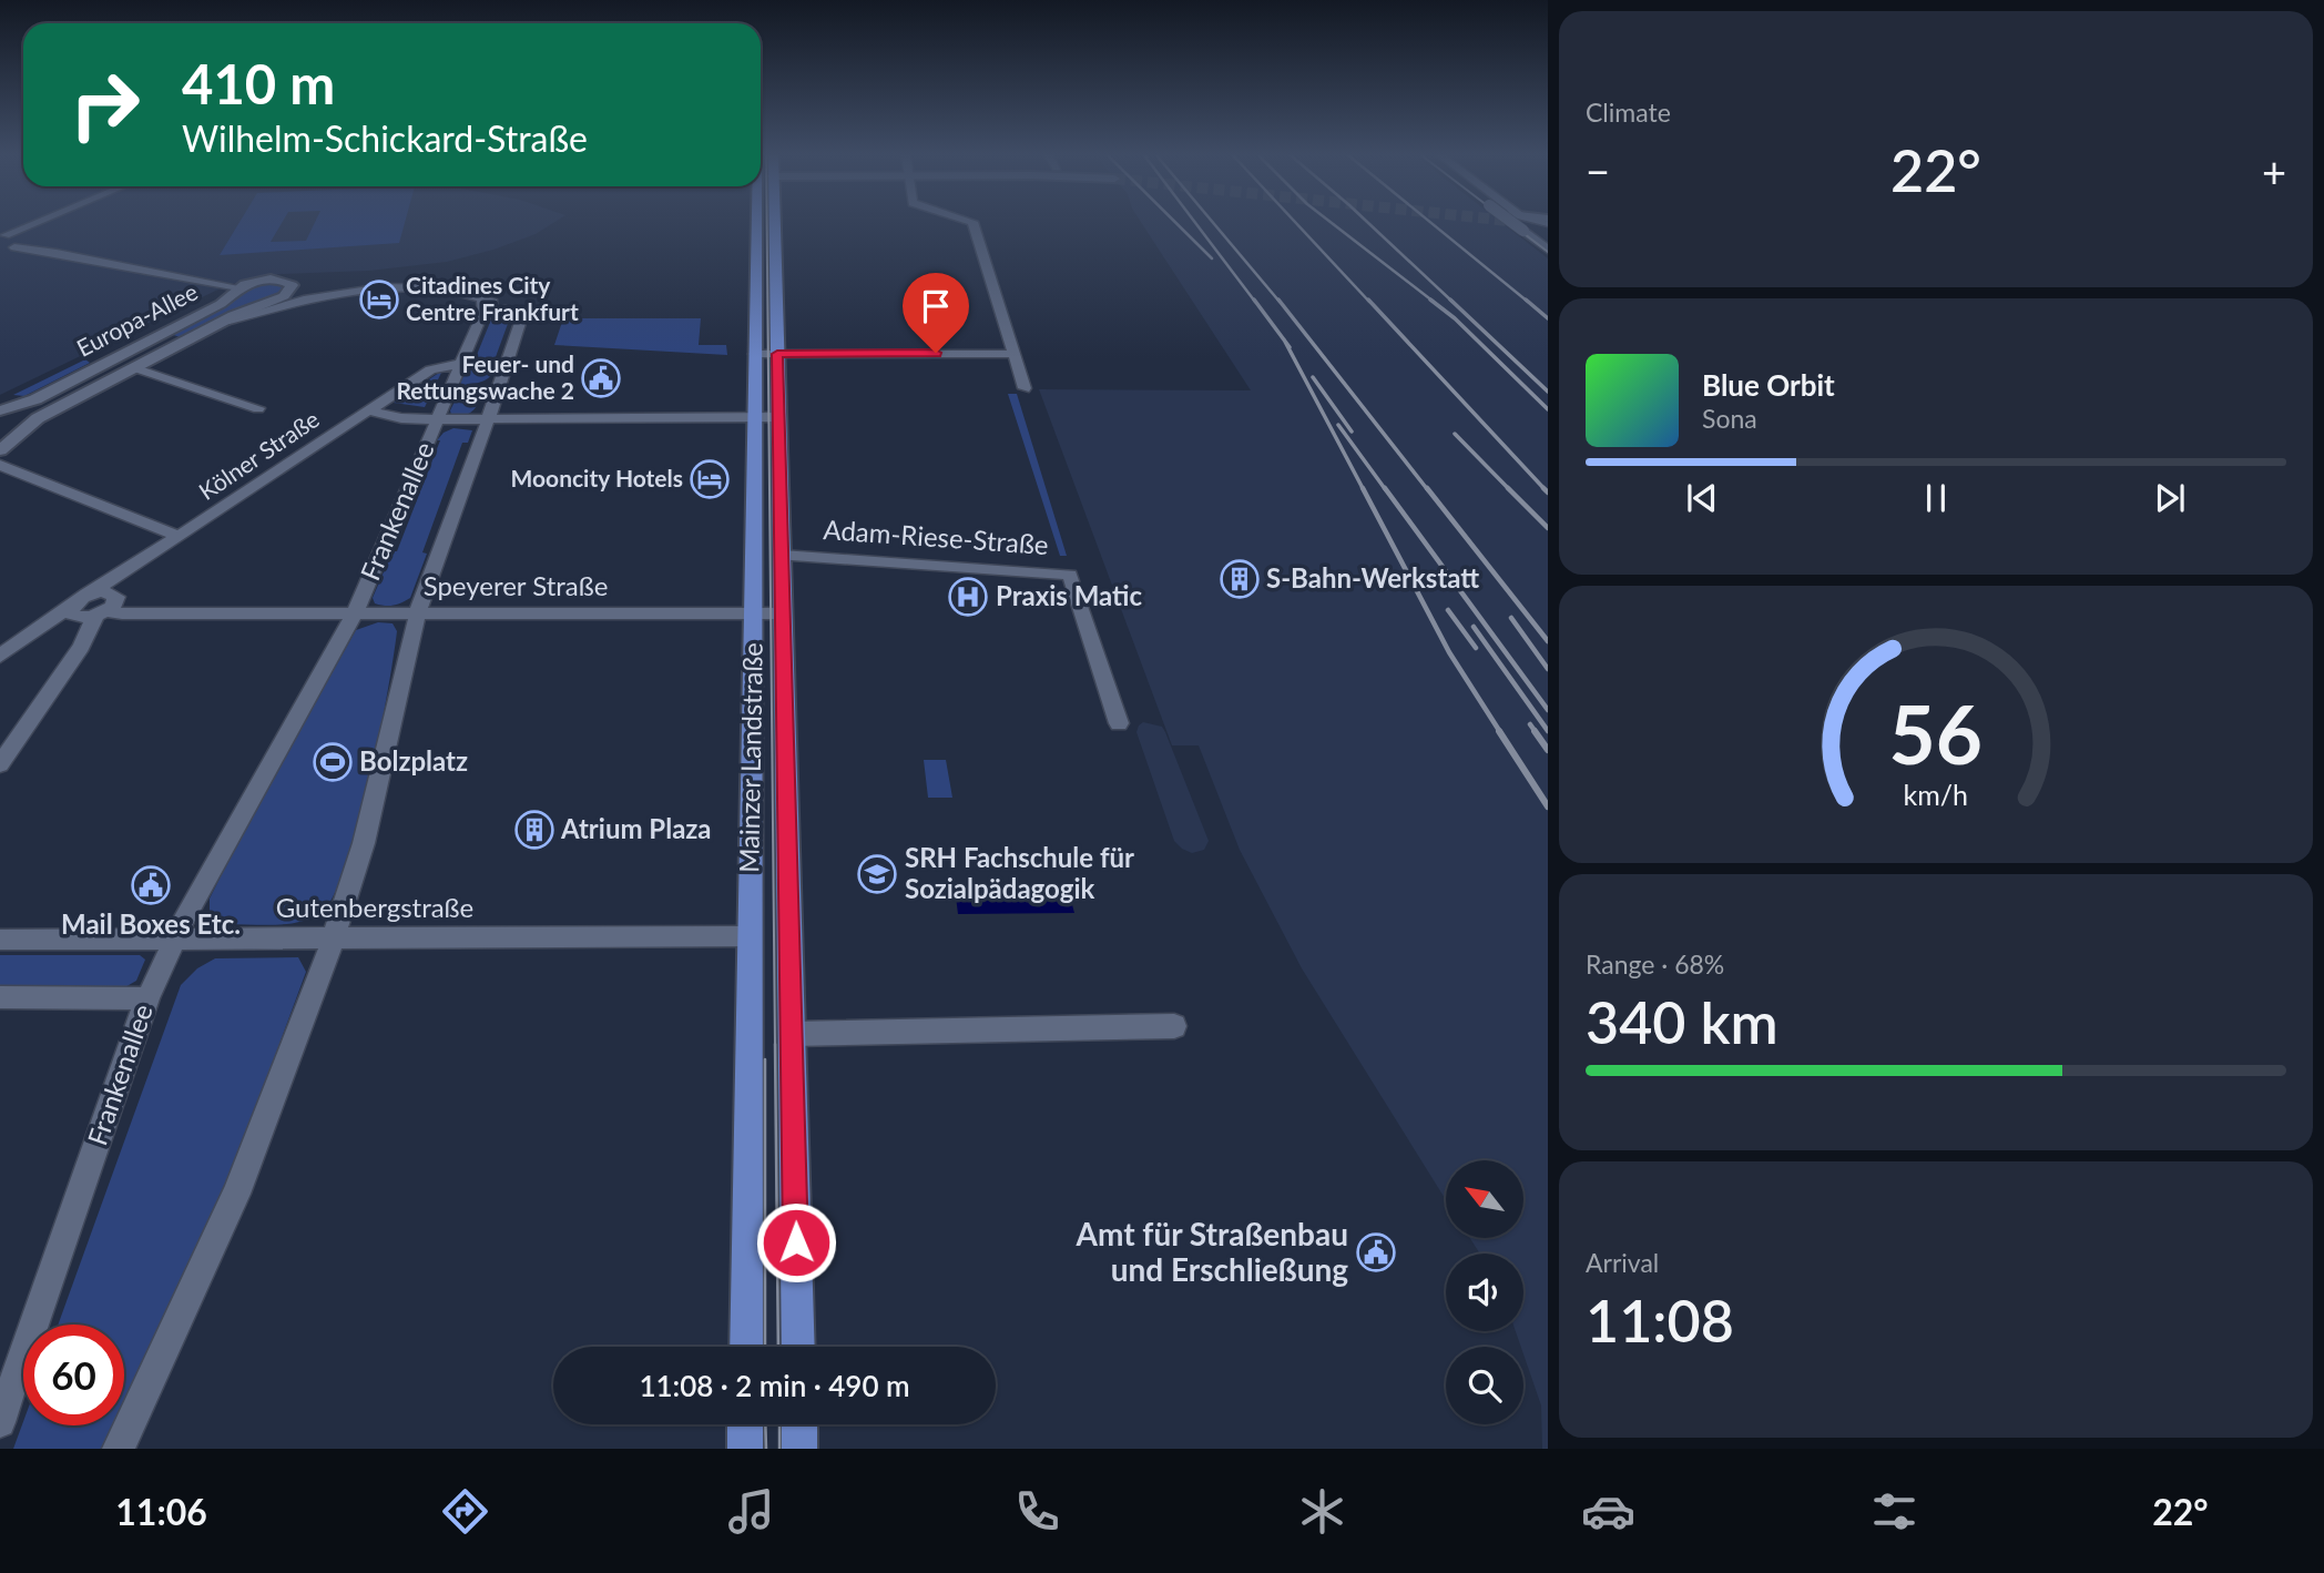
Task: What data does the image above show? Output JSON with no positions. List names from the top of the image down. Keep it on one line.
{"streets":{"main road":["Mainzer Landstraße"],"street":["Europa-Allee","Kölner Straße","Frankenallee","Adam-Riese-Straße","Speyerer Straße","Gutenbergstraße"]},"crossings":[["Europa-Allee","Frankenallee"],["Kölner Straße","Frankenallee"],["Kölner Straße","Speyerer Straße"],["Frankenallee","Speyerer Straße"],["Frankenallee","Gutenbergstraße"],["Adam-Riese-Straße","Mainzer Landstraße"],["Speyerer Straße","Mainzer Landstraße"],["Mainzer Landstraße","Gutenbergstraße"]],"places":{"hotel":["Citadines City Centre Frankfurt","Mooncity Hotels"],"public building":["Feuer- und Rettungswache 2","Mail Boxes Etc.","Amt für Straßenbau und Erschließung"],"building":["S-Bahn-Werkstatt","Atrium Plaza"],"hospital":["Praxis Matic"],"sports":["Bolzplatz"],"school or university":["SRH Fachschule für Sozialpädagogik"]},"north":"top left","page":{"tile":["Climate",["Range · 68%","340 km"],["Arrival","11:08"]],"turn":["410 m","Wilhelm-Schickard-Straße"],"heat":["−","22°","+"],"song":["Blue Orbit","Sona"],"limit":"60","trip":"11:08 · 2 min · 490 m","tabs":["11:06","22°"],"gauge":["56","km/h"]}}
